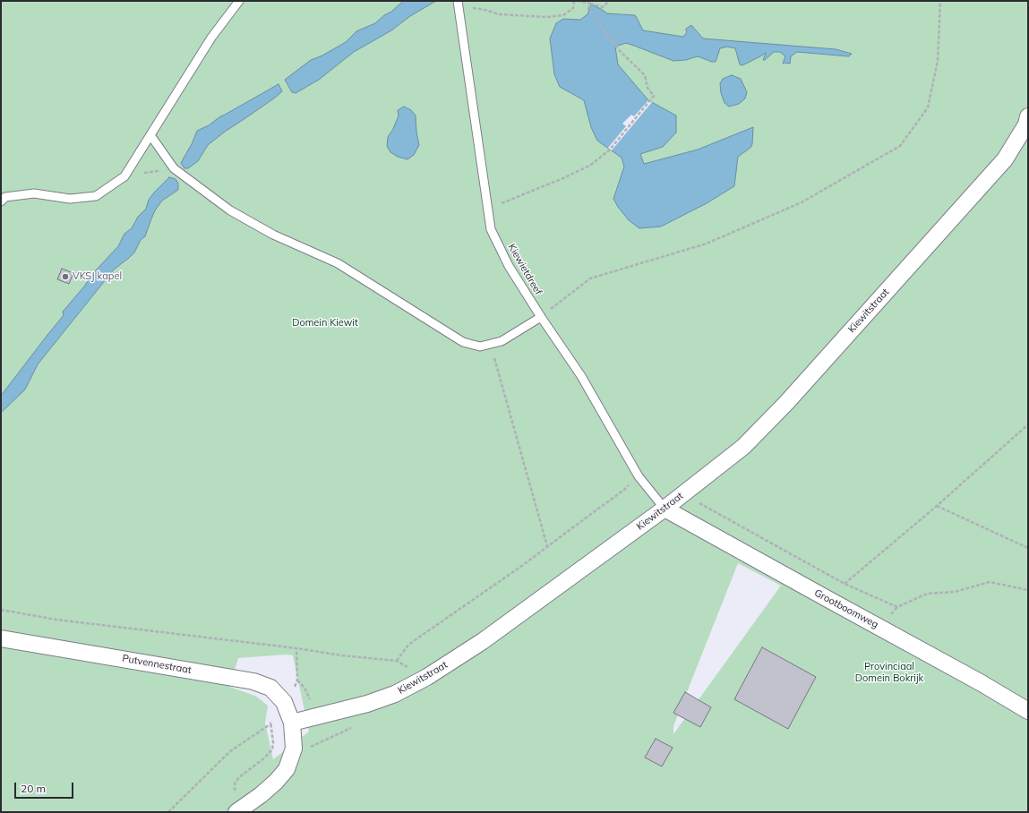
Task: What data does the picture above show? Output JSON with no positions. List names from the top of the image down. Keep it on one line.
{"streets":{"street":["Kiewitstraat","Grootboomweg","Putvennestraat"],"lane":["Kiewietdreef"]},"crossings":[["Kiewietdreef","Kiewitstraat"],["Kiewietdreef","Grootboomweg"],["Kiewitstraat","Grootboomweg"],["Kiewitstraat","Putvennestraat"]],"parks":["Domein Kiewit","Provinciaal Domein Bokrijk"],"places":["VKSJ kapel"],"scale_bar":"20 m"}
